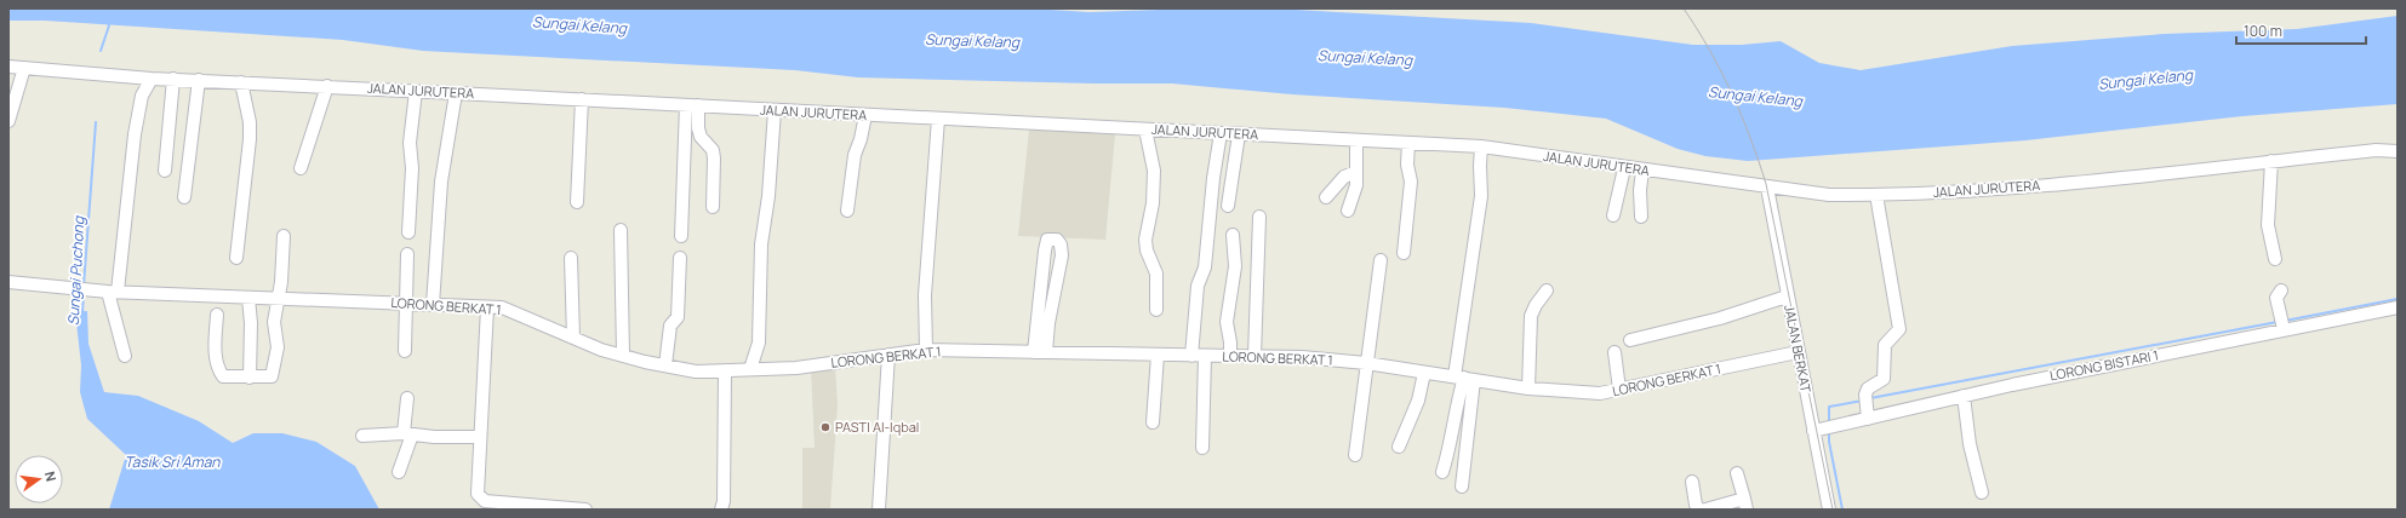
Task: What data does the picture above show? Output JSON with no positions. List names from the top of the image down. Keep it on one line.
{"streets":{"street":["JALAN JURUTERA","LORONG BERKAT 1","JALAN BERKAT","LORONG BISTARI 1"]},"crossings":[["JALAN JURUTERA","JALAN BERKAT"],["LORONG BERKAT 1","JALAN BERKAT"],["JALAN BERKAT","LORONG BISTARI 1"]],"water":["Sungai Kelang","Sungai Puchong","Tasik Sri Aman"],"places":["PASTI Al-Iqbal"],"scale_bar":"100 m","north":"right"}
